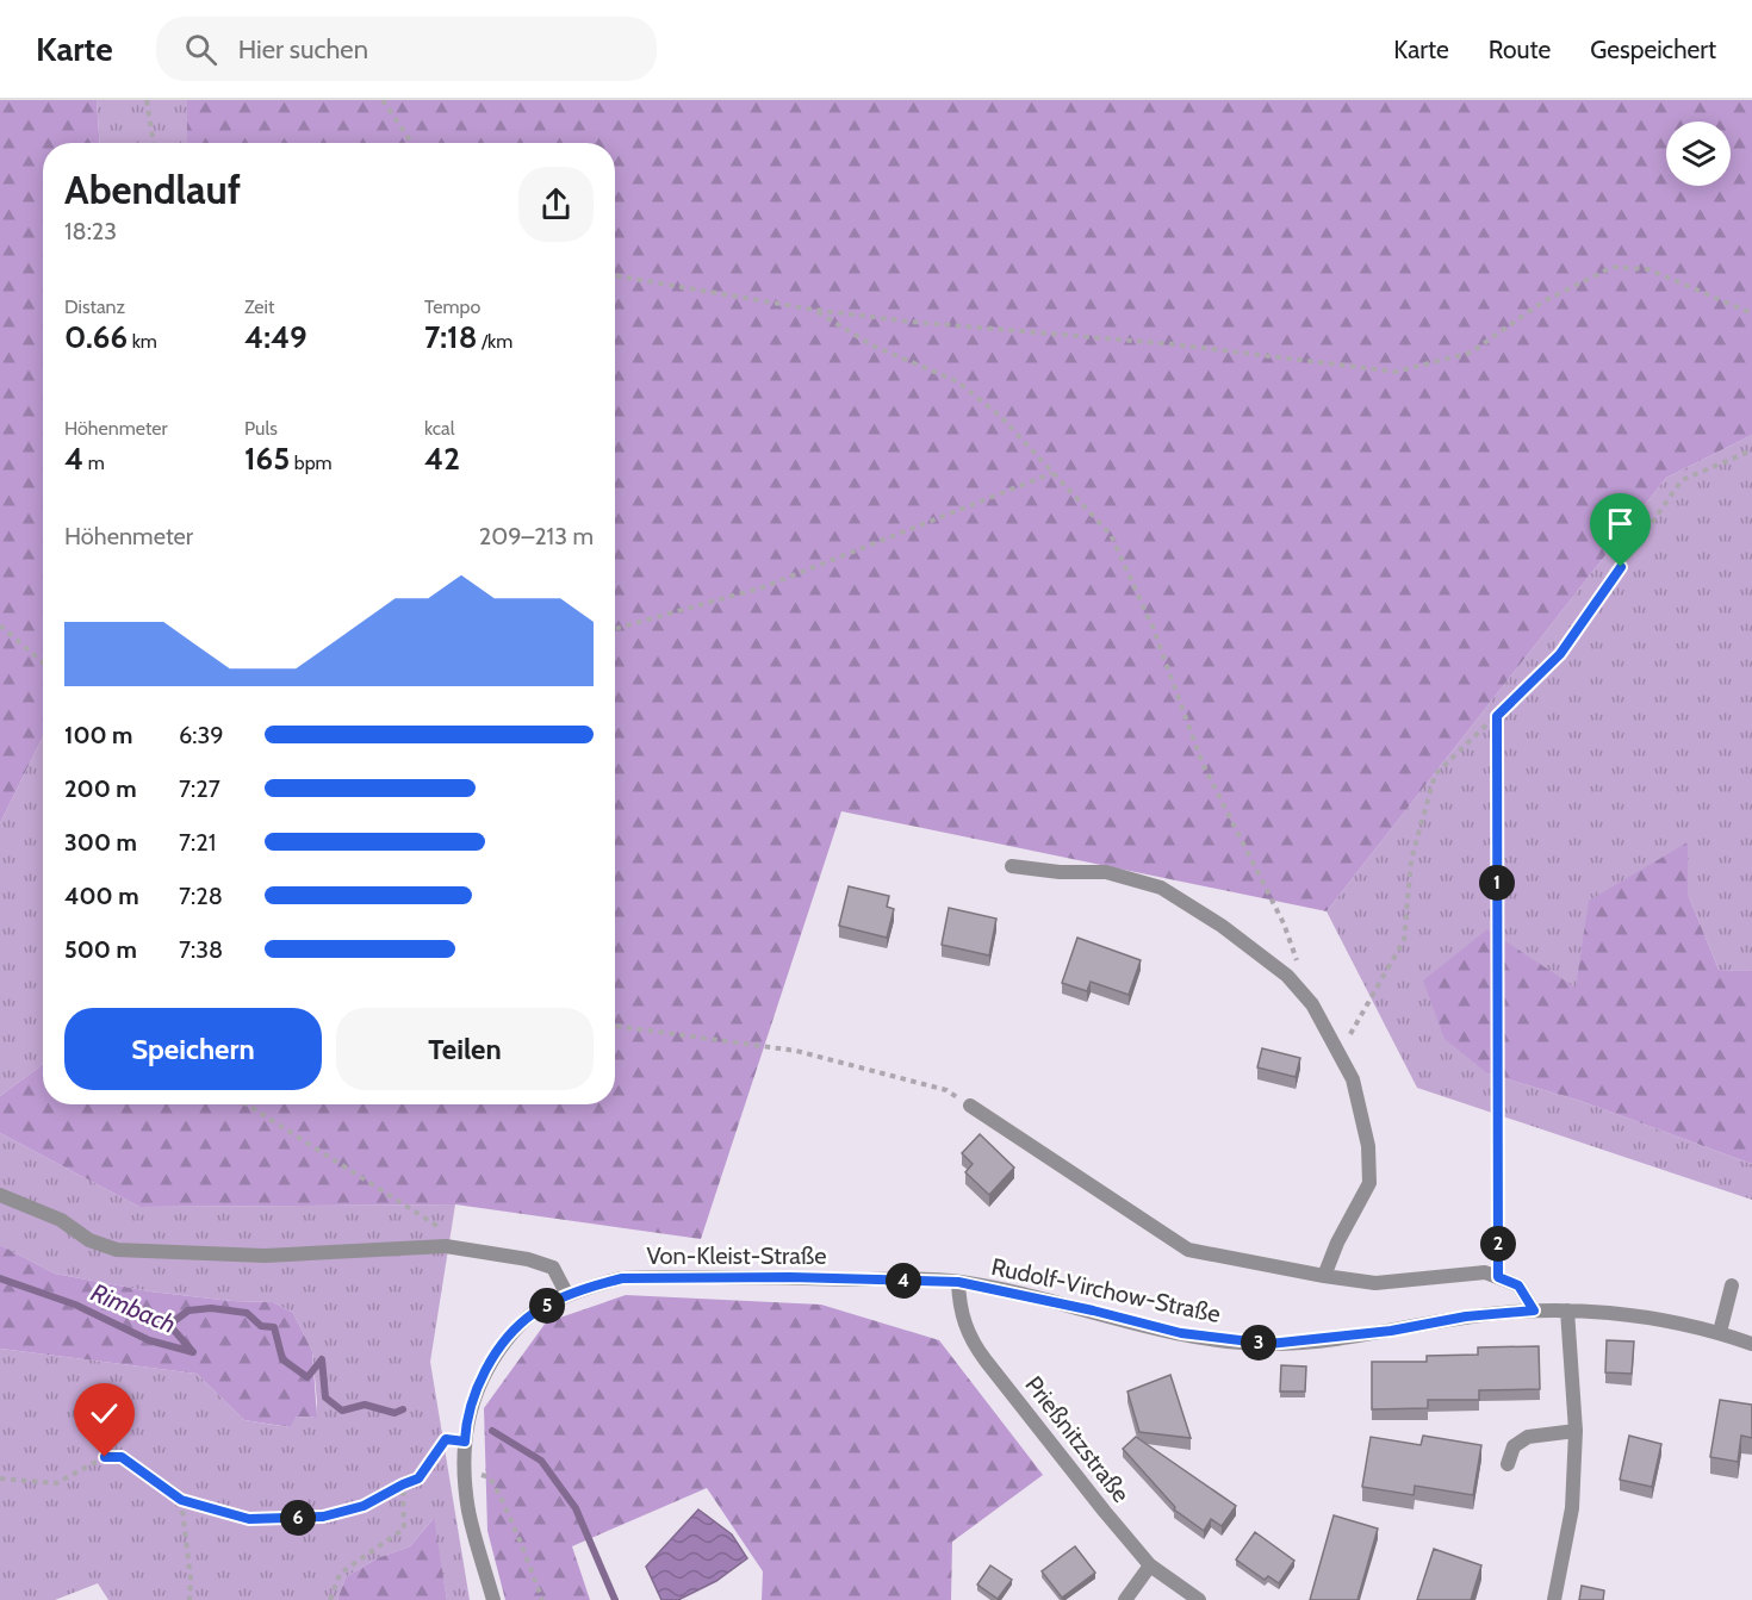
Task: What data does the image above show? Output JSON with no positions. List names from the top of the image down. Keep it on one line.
{"streets":{"street":["Von-Kleist-Straße","Rudolf-Virchow-Straße","Prießnitzstraße"]},"crossings":[["Von-Kleist-Straße","Rudolf-Virchow-Straße"],["Von-Kleist-Straße","Prießnitzstraße"],["Rudolf-Virchow-Straße","Prießnitzstraße"]],"water":["Rimbach"],"page":{"header":"Karte","search":"Hier suchen","nav":["Karte","Route","Gespeichert"],"heading":["Abendlauf","18:23"],"stats":[["Distanz","0.66 km"],["Zeit","4:49"],["Tempo","7:18 /km"],["Höhenmeter","4 m"],["Puls","165 bpm"],["kcal","42"]],"chart":["Höhenmeter","209–213 m"],"list":[{"name":"100 m","note":"6:39"},{"name":"200 m","note":"7:27"},{"name":"300 m","note":"7:21"},{"name":"400 m","note":"7:28"},{"name":"500 m","note":"7:38"}],"pins":["1","2","4","5","3","6"],"buttons":["Speichern","Teilen"]}}
